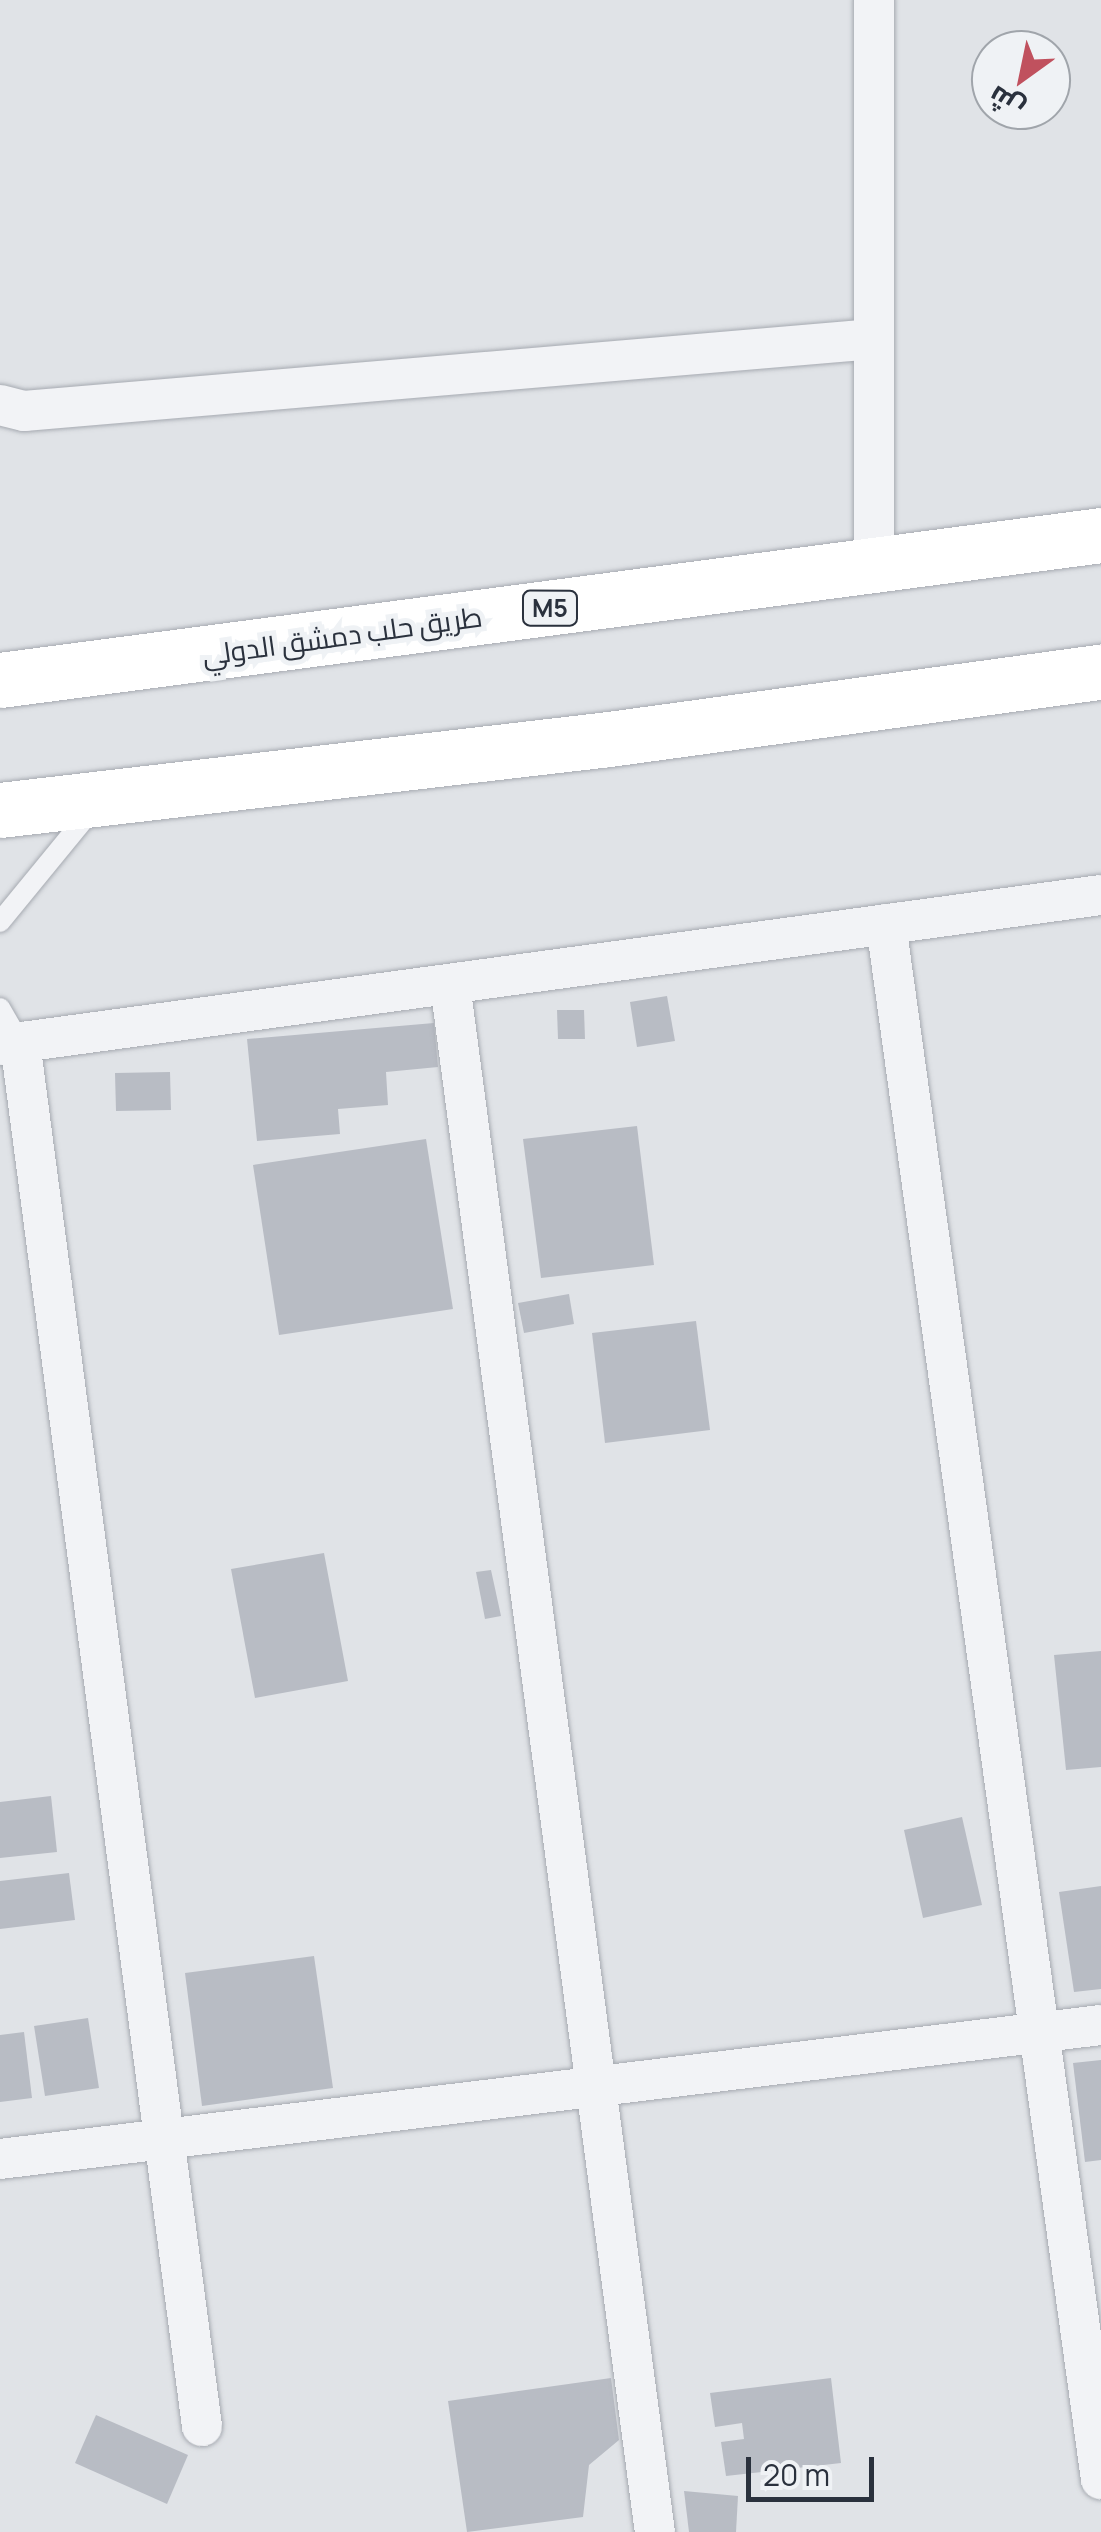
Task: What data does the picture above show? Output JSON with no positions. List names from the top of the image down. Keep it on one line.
{"streets":{"highway":["M5","طريق حلب دمشق الدولي"]},"scale_bar":"20 m","north":"bottom left"}
